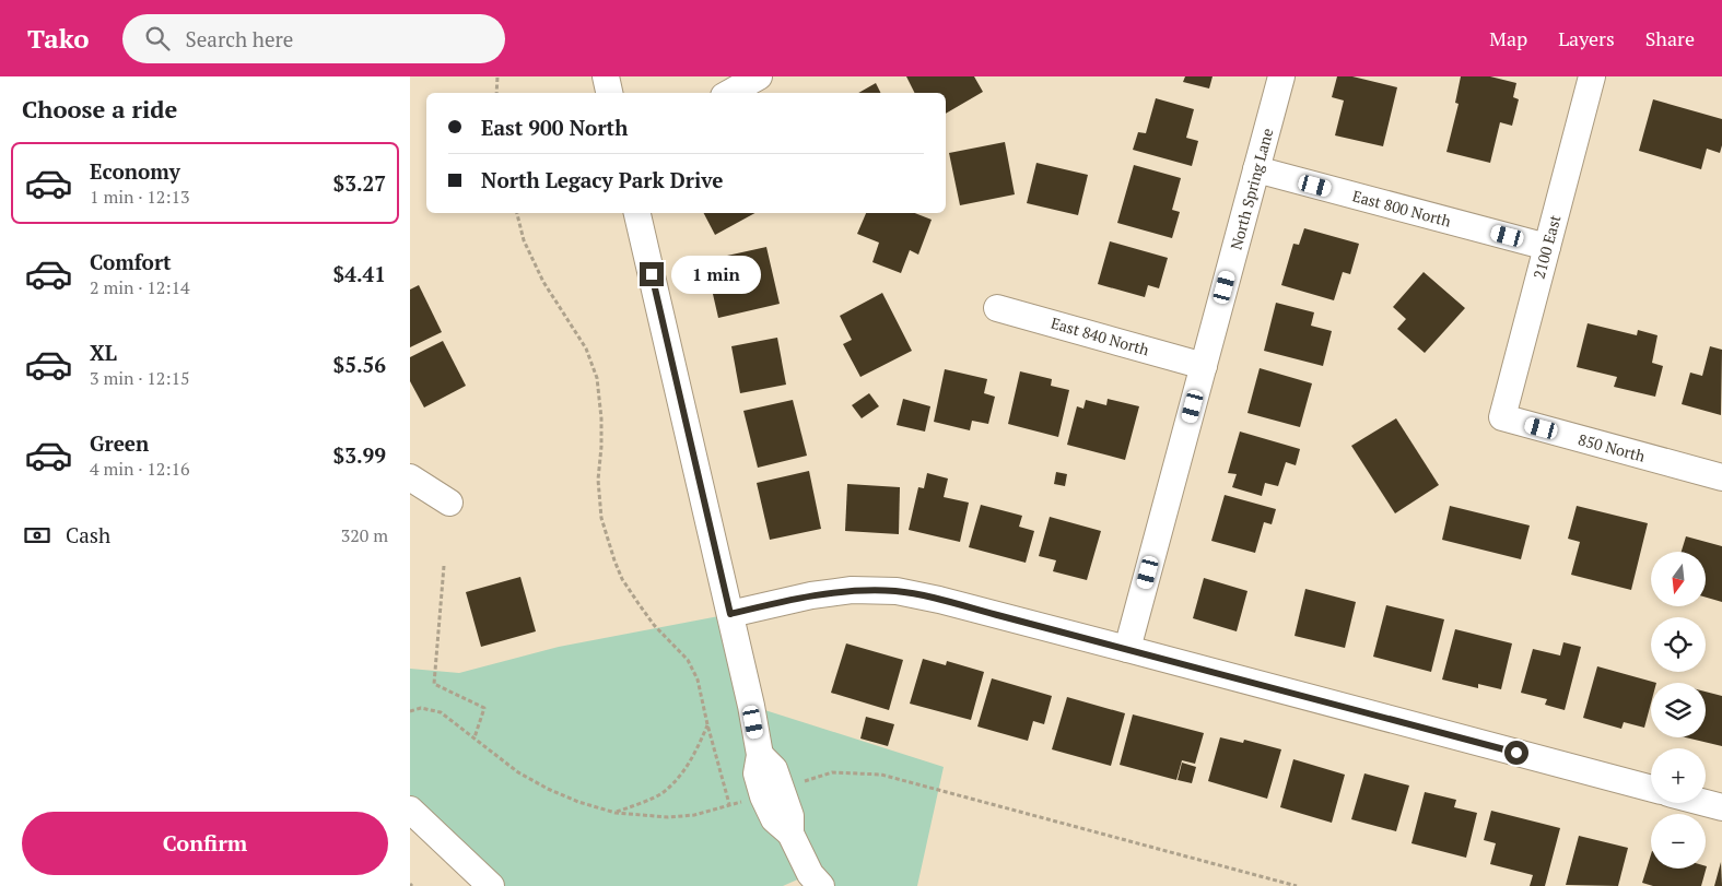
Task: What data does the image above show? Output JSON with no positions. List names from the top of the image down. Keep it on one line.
{"streets":{"street":["North Spring Lane","East 800 North","2100 East","East 840 North","850 North"]},"crossings":[["North Spring Lane","East 800 North"],["North Spring Lane","East 840 North"],["East 800 North","2100 East"],["2100 East","850 North"]],"north":"bottom","page":{"header":"Tako","search":"Search here","nav":["Map","Layers","Share"],"heading":"Choose a ride","banner":["East 900 North","North Legacy Park Drive"],"list":[{"name":"Economy","note":"1 min · 12:13","value":"$3.27"},{"name":"Comfort","note":"2 min · 12:14","value":"$4.41"},{"name":"XL","note":"3 min · 12:15","value":"$5.56"},{"name":"Green","note":"4 min · 12:16","value":"$3.99"}],"bubble":"1 min","pay":["Cash","320 m"],"map_buttons":["+","−"],"buttons":"Confirm"}}
